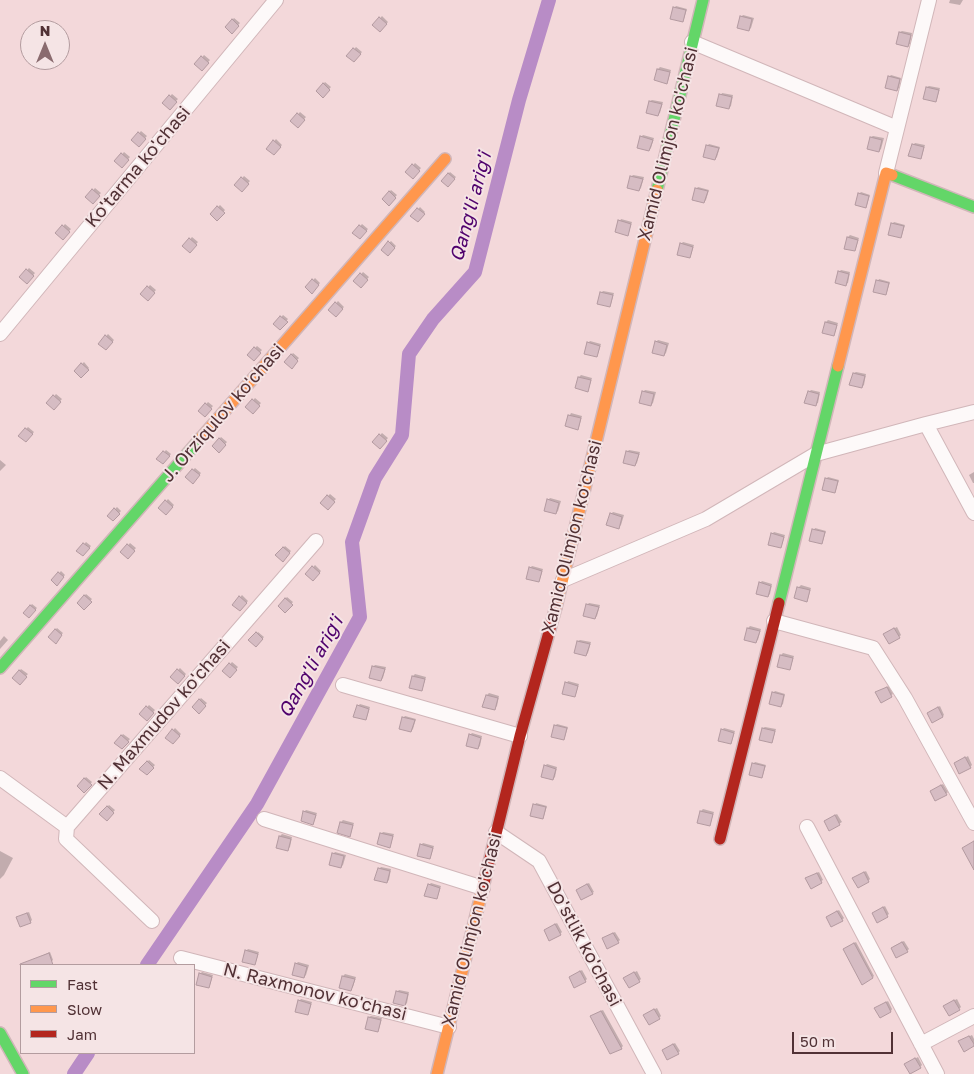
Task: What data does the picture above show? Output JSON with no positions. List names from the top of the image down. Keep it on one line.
{"streets":{"street":["Xamid Olimjon ko'chasi","Ko'tarma ko'chasi","J. Orziqulov ko'chasi","N. Maxmudov ko'chasi","Do'stlik ko'chasi","N. Raxmonov ko'chasi"]},"crossings":[["Xamid Olimjon ko'chasi","Do'stlik ko'chasi"],["Xamid Olimjon ko'chasi","N. Raxmonov ko'chasi"]],"water":["Qang'li arig'i"],"legend":["Fast","Slow","Jam"],"scale_bar":"50 m","north":"top"}
